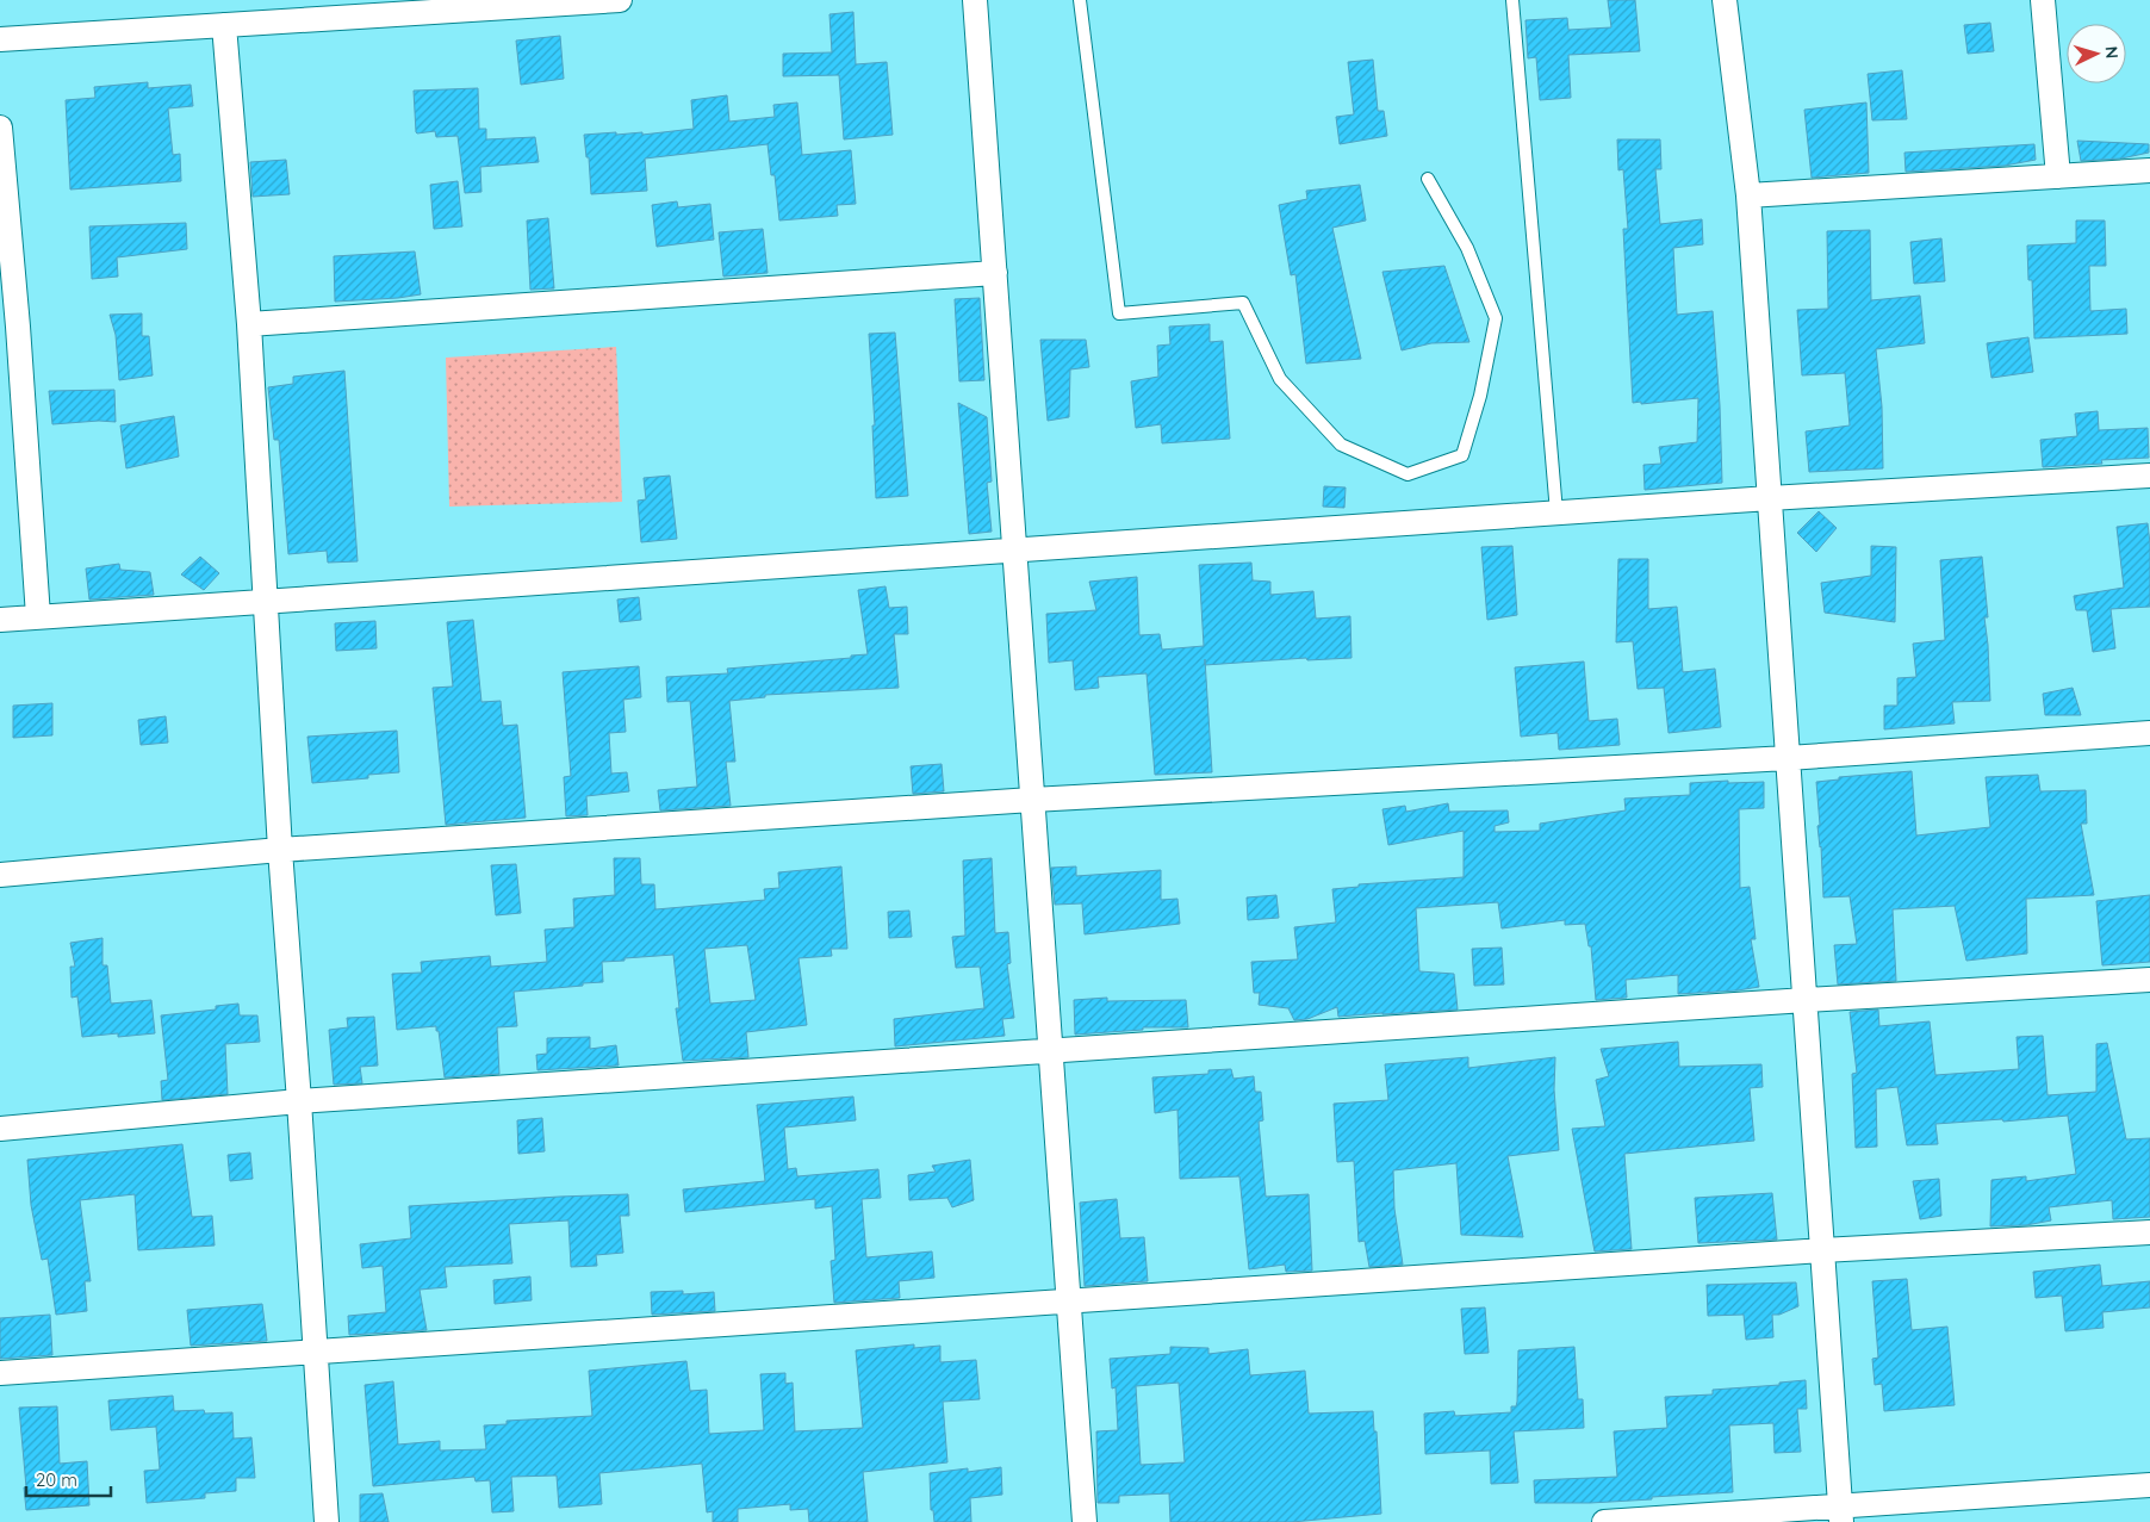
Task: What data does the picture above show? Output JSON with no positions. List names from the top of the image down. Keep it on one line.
{"scale_bar":"20 m","north":"right"}
